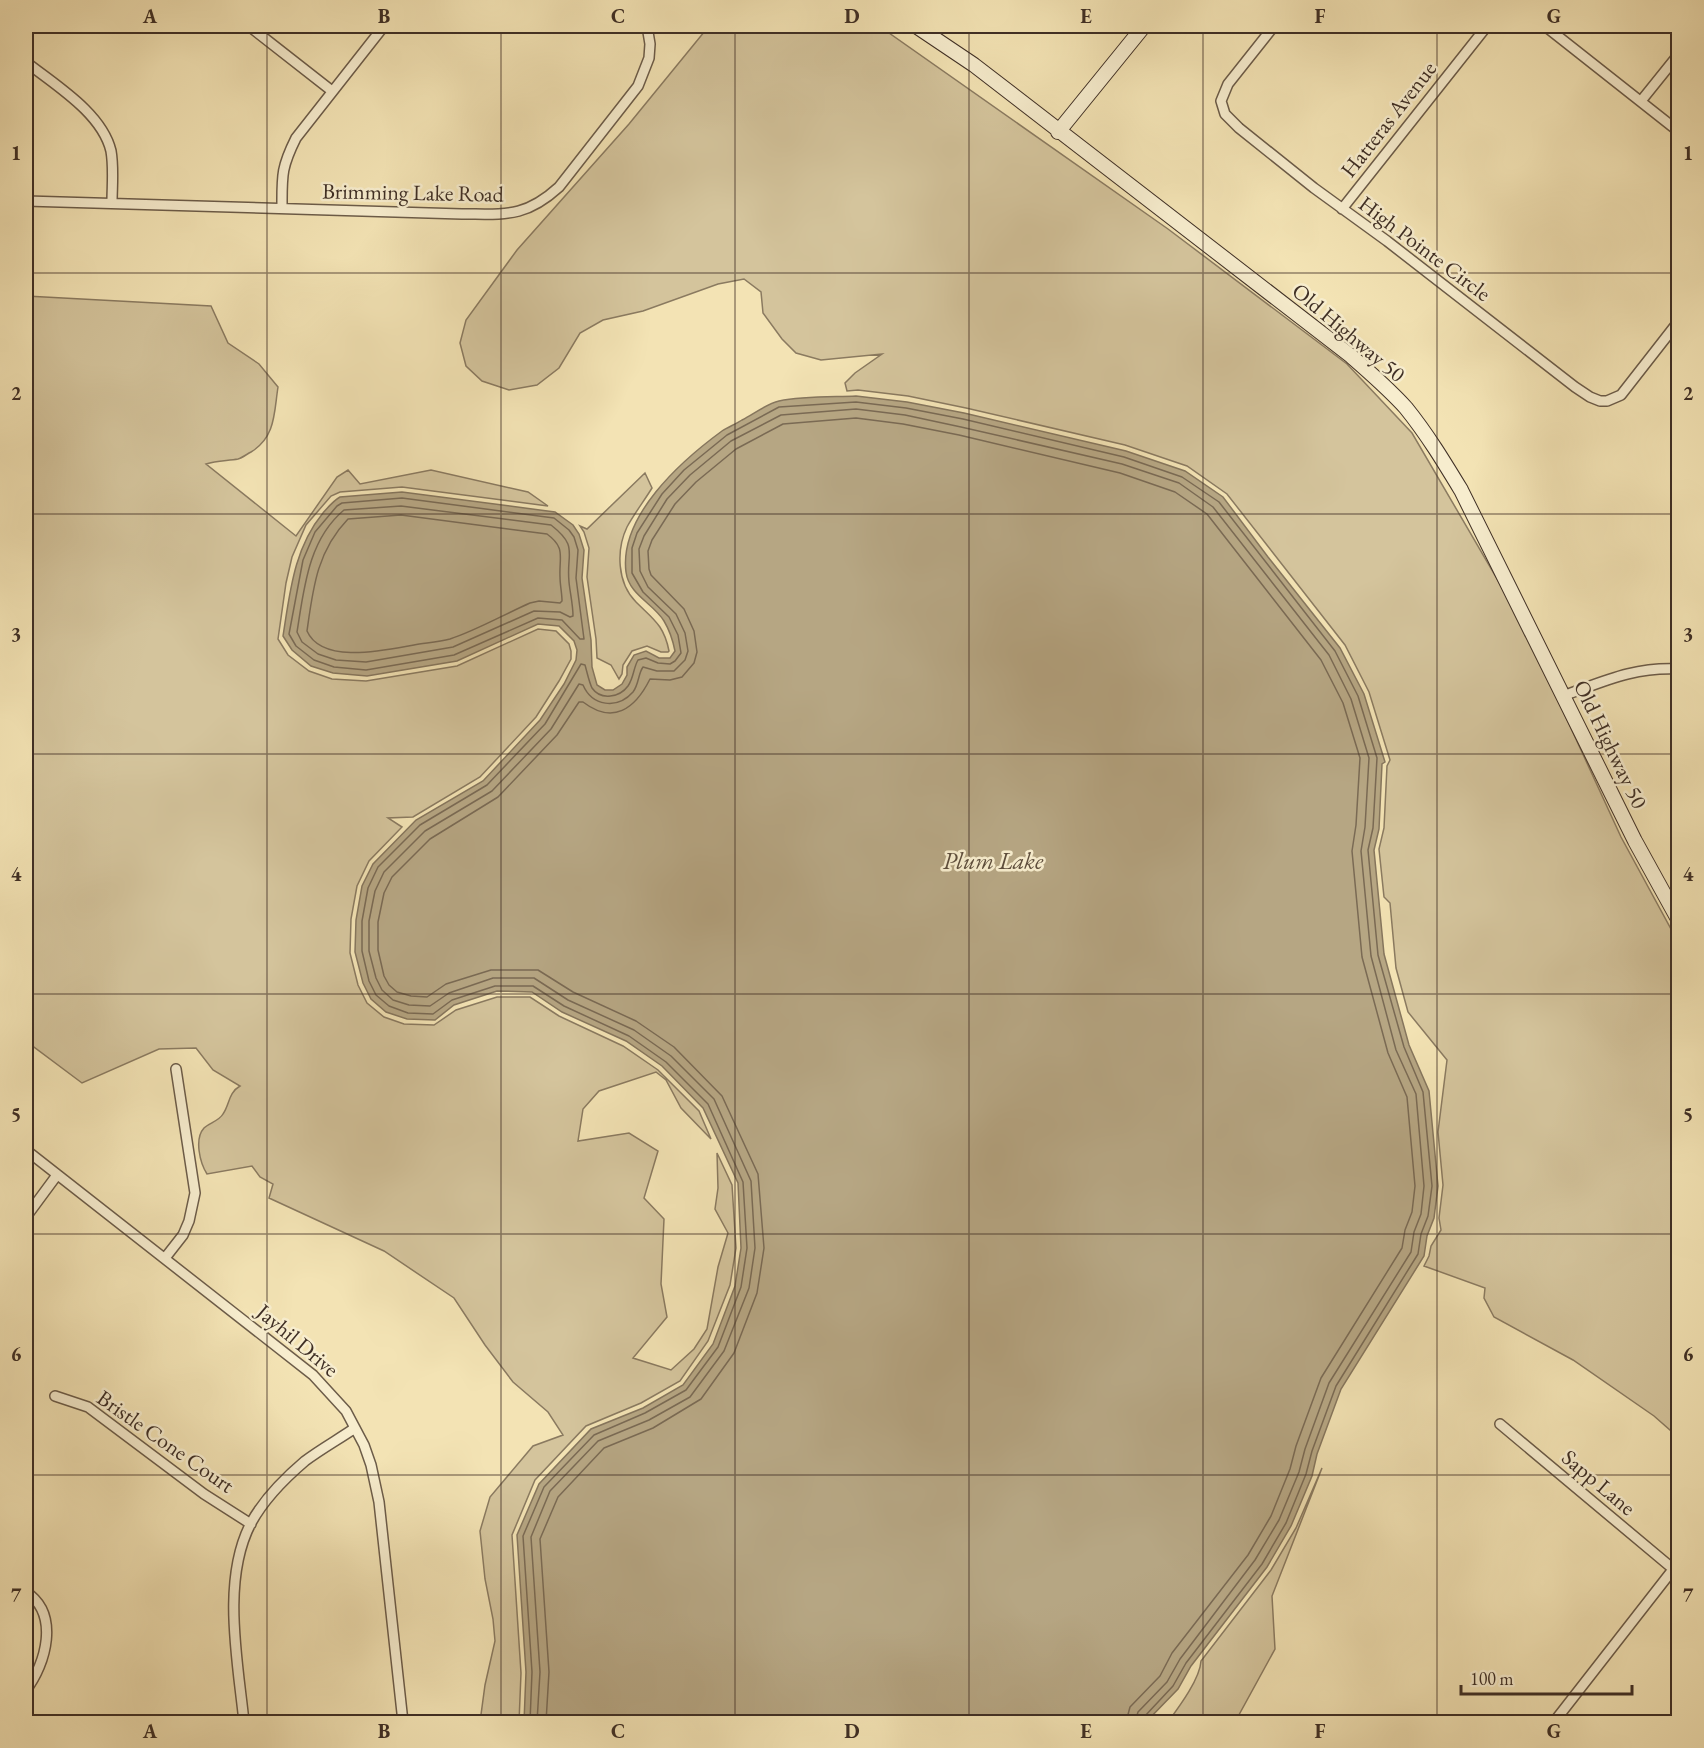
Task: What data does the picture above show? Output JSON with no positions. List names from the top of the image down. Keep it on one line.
{"streets":{"main road":["Old Highway 50"],"street":["Hatteras Avenue","Brimming Lake Road","High Pointe Circle","Jayhil Drive","Bristle Cone Court","Sapp Lane"]},"crossings":[["Hatteras Avenue","High Pointe Circle"]],"water":["Plum Lake"],"scale_bar":"100 m","grid":{"columns":["A","B","C","D","E","F","G"],"rows":["1","2","3","4","5","6","7"]}}
